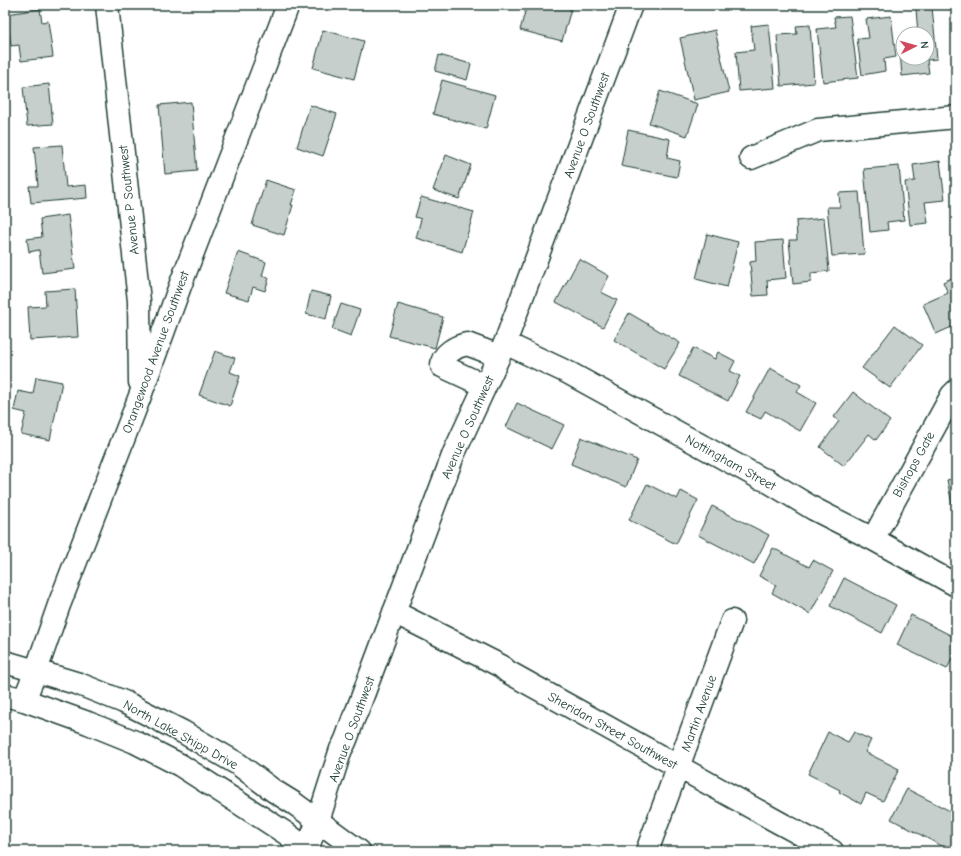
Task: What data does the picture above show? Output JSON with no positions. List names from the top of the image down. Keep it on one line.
{"streets":{"street":["Avenue O Southwest","Avenue P Southwest","Orangewood Avenue Southwest","Nottingham Street","Bishops Gate","Martin Avenue","Sheridan Street Southwest","North Lake Shipp Drive"]},"crossings":[["Avenue O Southwest","Nottingham Street"],["Avenue O Southwest","Sheridan Street Southwest"],["Avenue O Southwest","North Lake Shipp Drive"],["Avenue P Southwest","Orangewood Avenue Southwest"],["Orangewood Avenue Southwest","North Lake Shipp Drive"],["Nottingham Street","Bishops Gate"],["Martin Avenue","Sheridan Street Southwest"]],"north":"right"}
